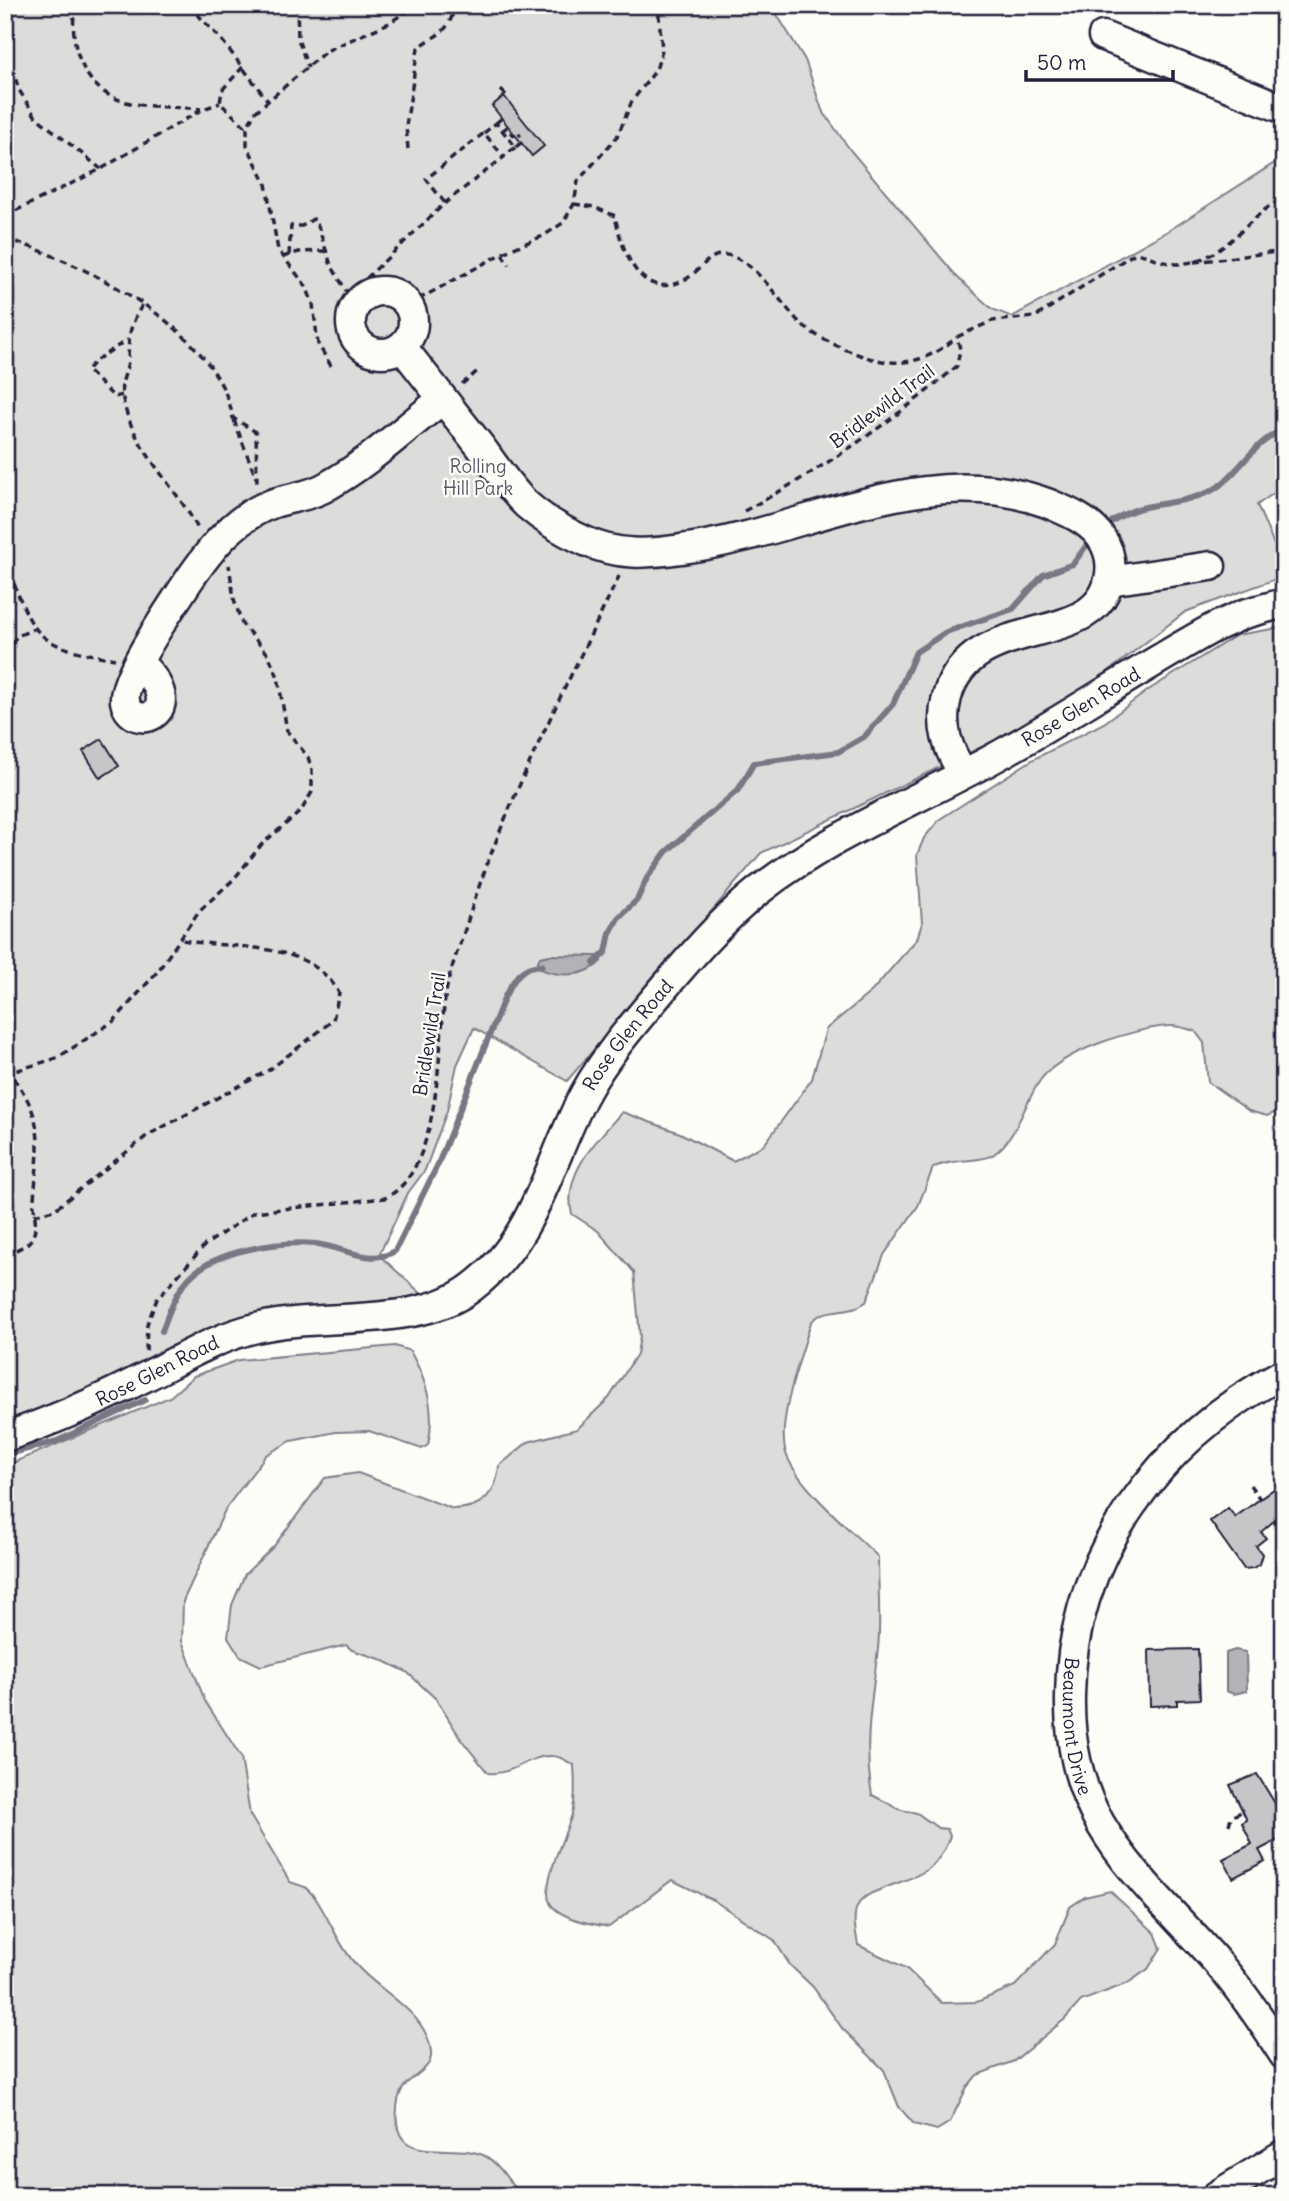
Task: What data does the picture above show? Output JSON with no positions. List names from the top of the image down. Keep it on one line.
{"streets":{"street":["Rose Glen Road","Beaumont Drive"],"path":["Bridlewild Trail"]},"crossings":[["Bridlewild Trail","Rose Glen Road"]],"parks":["Rolling Hill Park"],"scale_bar":"50 m"}
